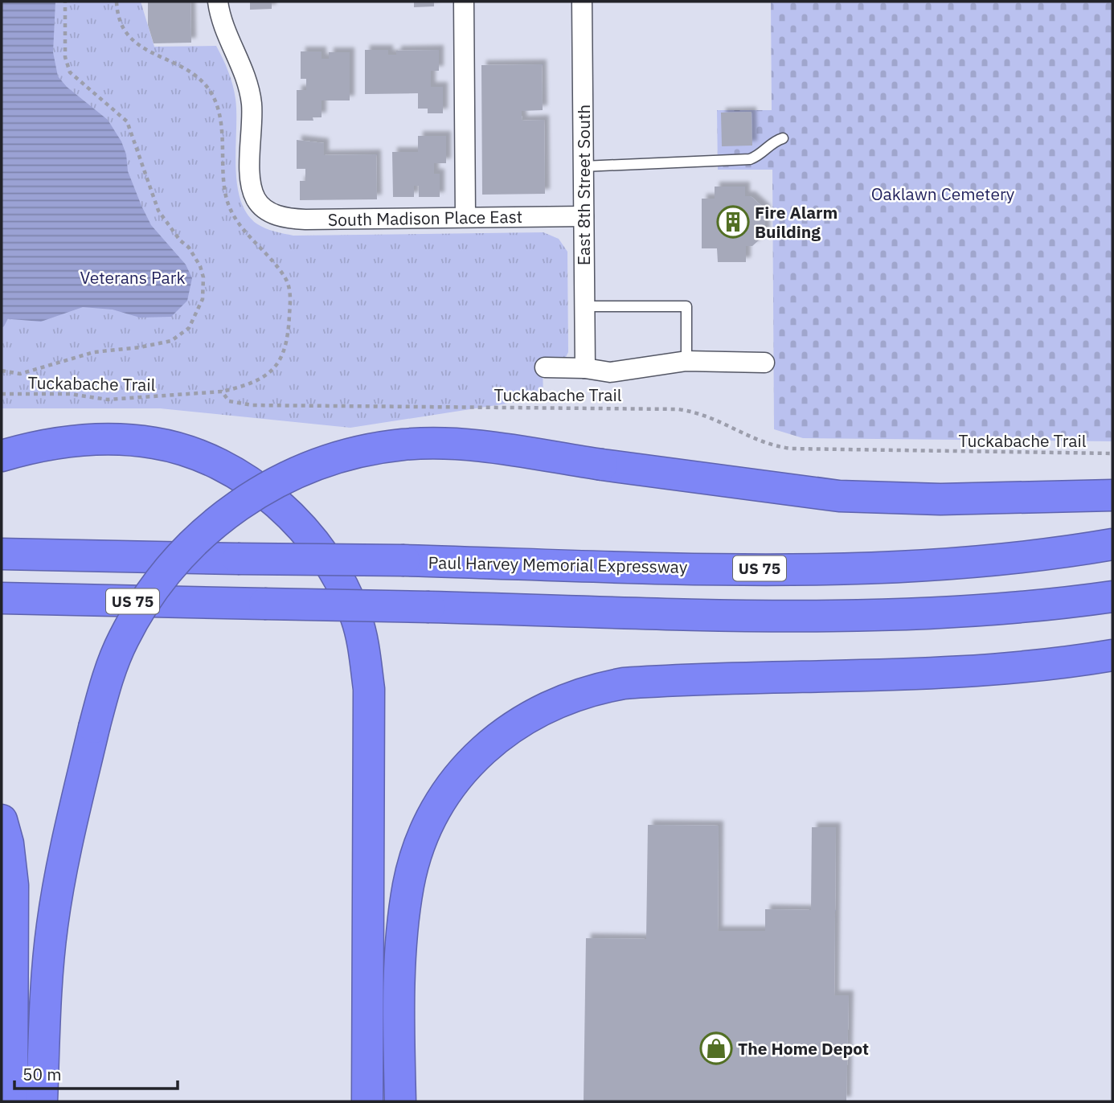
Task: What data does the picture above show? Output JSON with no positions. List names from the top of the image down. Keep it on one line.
{"streets":{"highway":["Paul Harvey Memorial Expressway","US 75"],"street":["East 8th Street South","South Madison Place East"],"path":["Tuckabache Trail"]},"crossings":[["East 8th Street South","South Madison Place East"]],"parks":["Oaklawn Cemetery","Veterans Park"],"places":{"building":["Fire Alarm Building"],"shop":["The Home Depot"]},"scale_bar":"50 m"}
